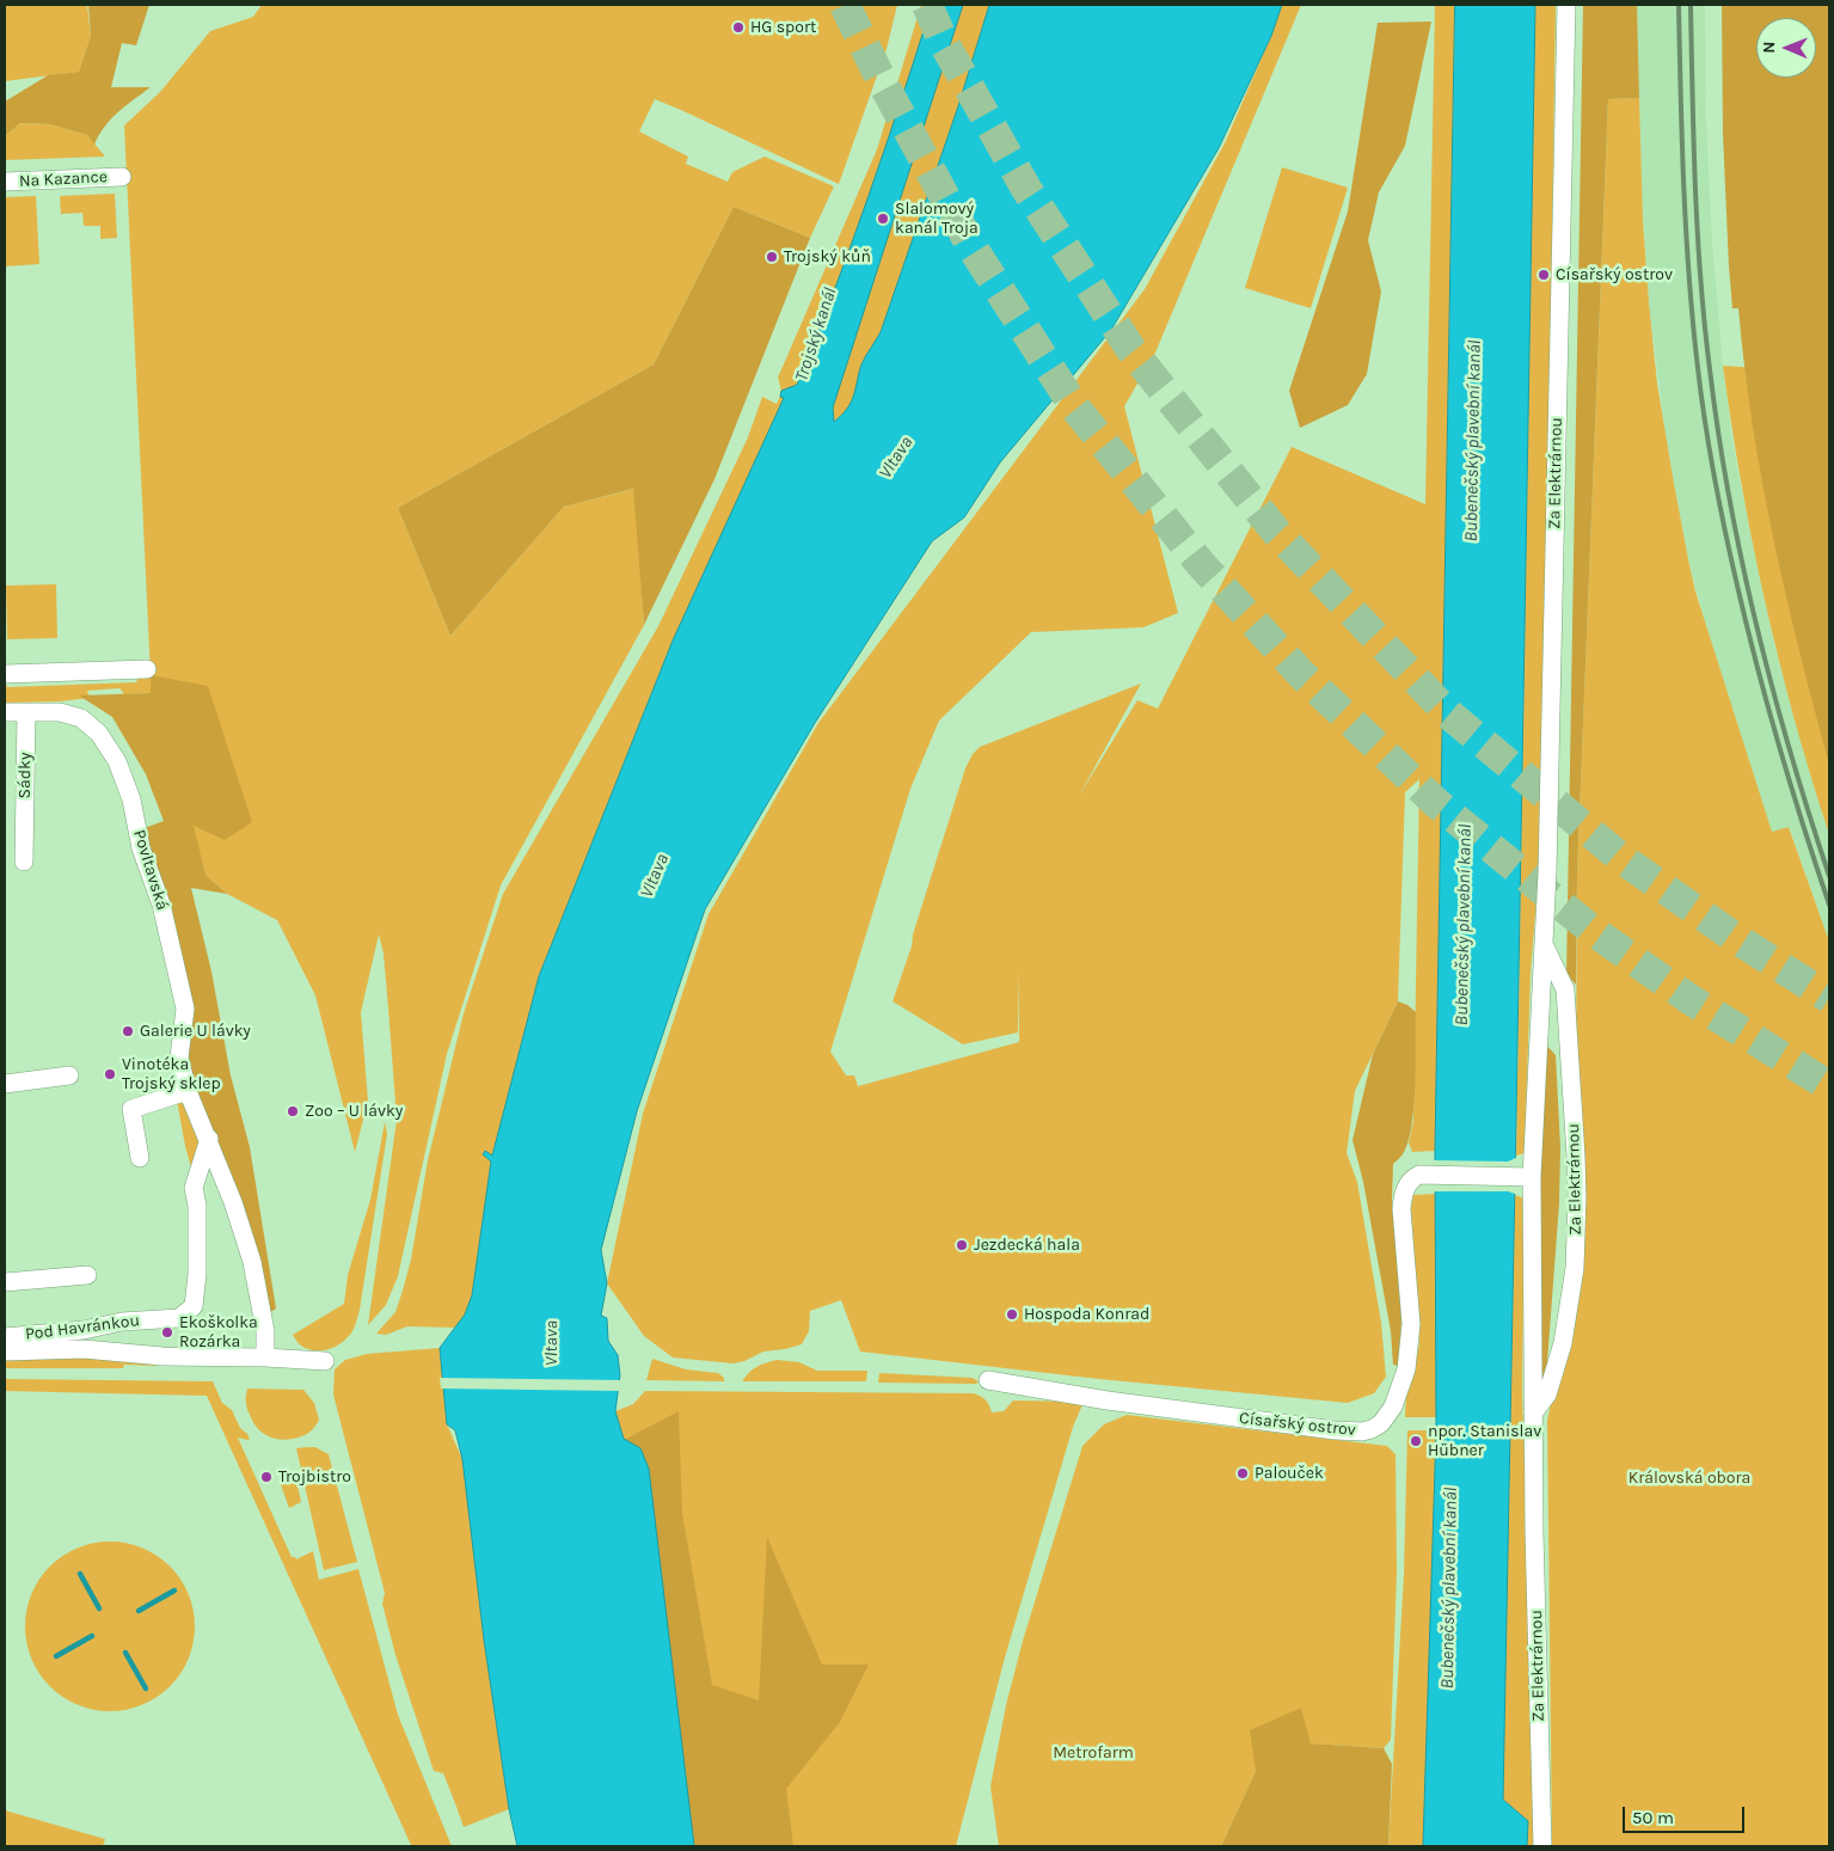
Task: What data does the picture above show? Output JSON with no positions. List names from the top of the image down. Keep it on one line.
{"streets":{"street":["Na Kazance","Za Elektrárnou","Sádky","Povltavská","Pod Havránkou","Císařský ostrov"]},"crossings":[["Za Elektrárnou","Císařský ostrov"],["Sádky","Povltavská"],["Povltavská","Pod Havránkou"]],"water":["Trojský kanál","Bubenečský plavební kanál","Vltava"],"parks":["Královská obora","Metrofarm"],"places":["HG sport","Slalomový kanál Troja","Trojský kůň","Císařský ostrov","Galerie U lávky","Vinotéka Trojský sklep","Zoo – U lávky","Jezdecká hala","Hospoda Konrad","Ekoškolka Rozárka","npor. Stanislav Hübner","Palouček","Trojbistro"],"scale_bar":"50 m","north":"left"}
